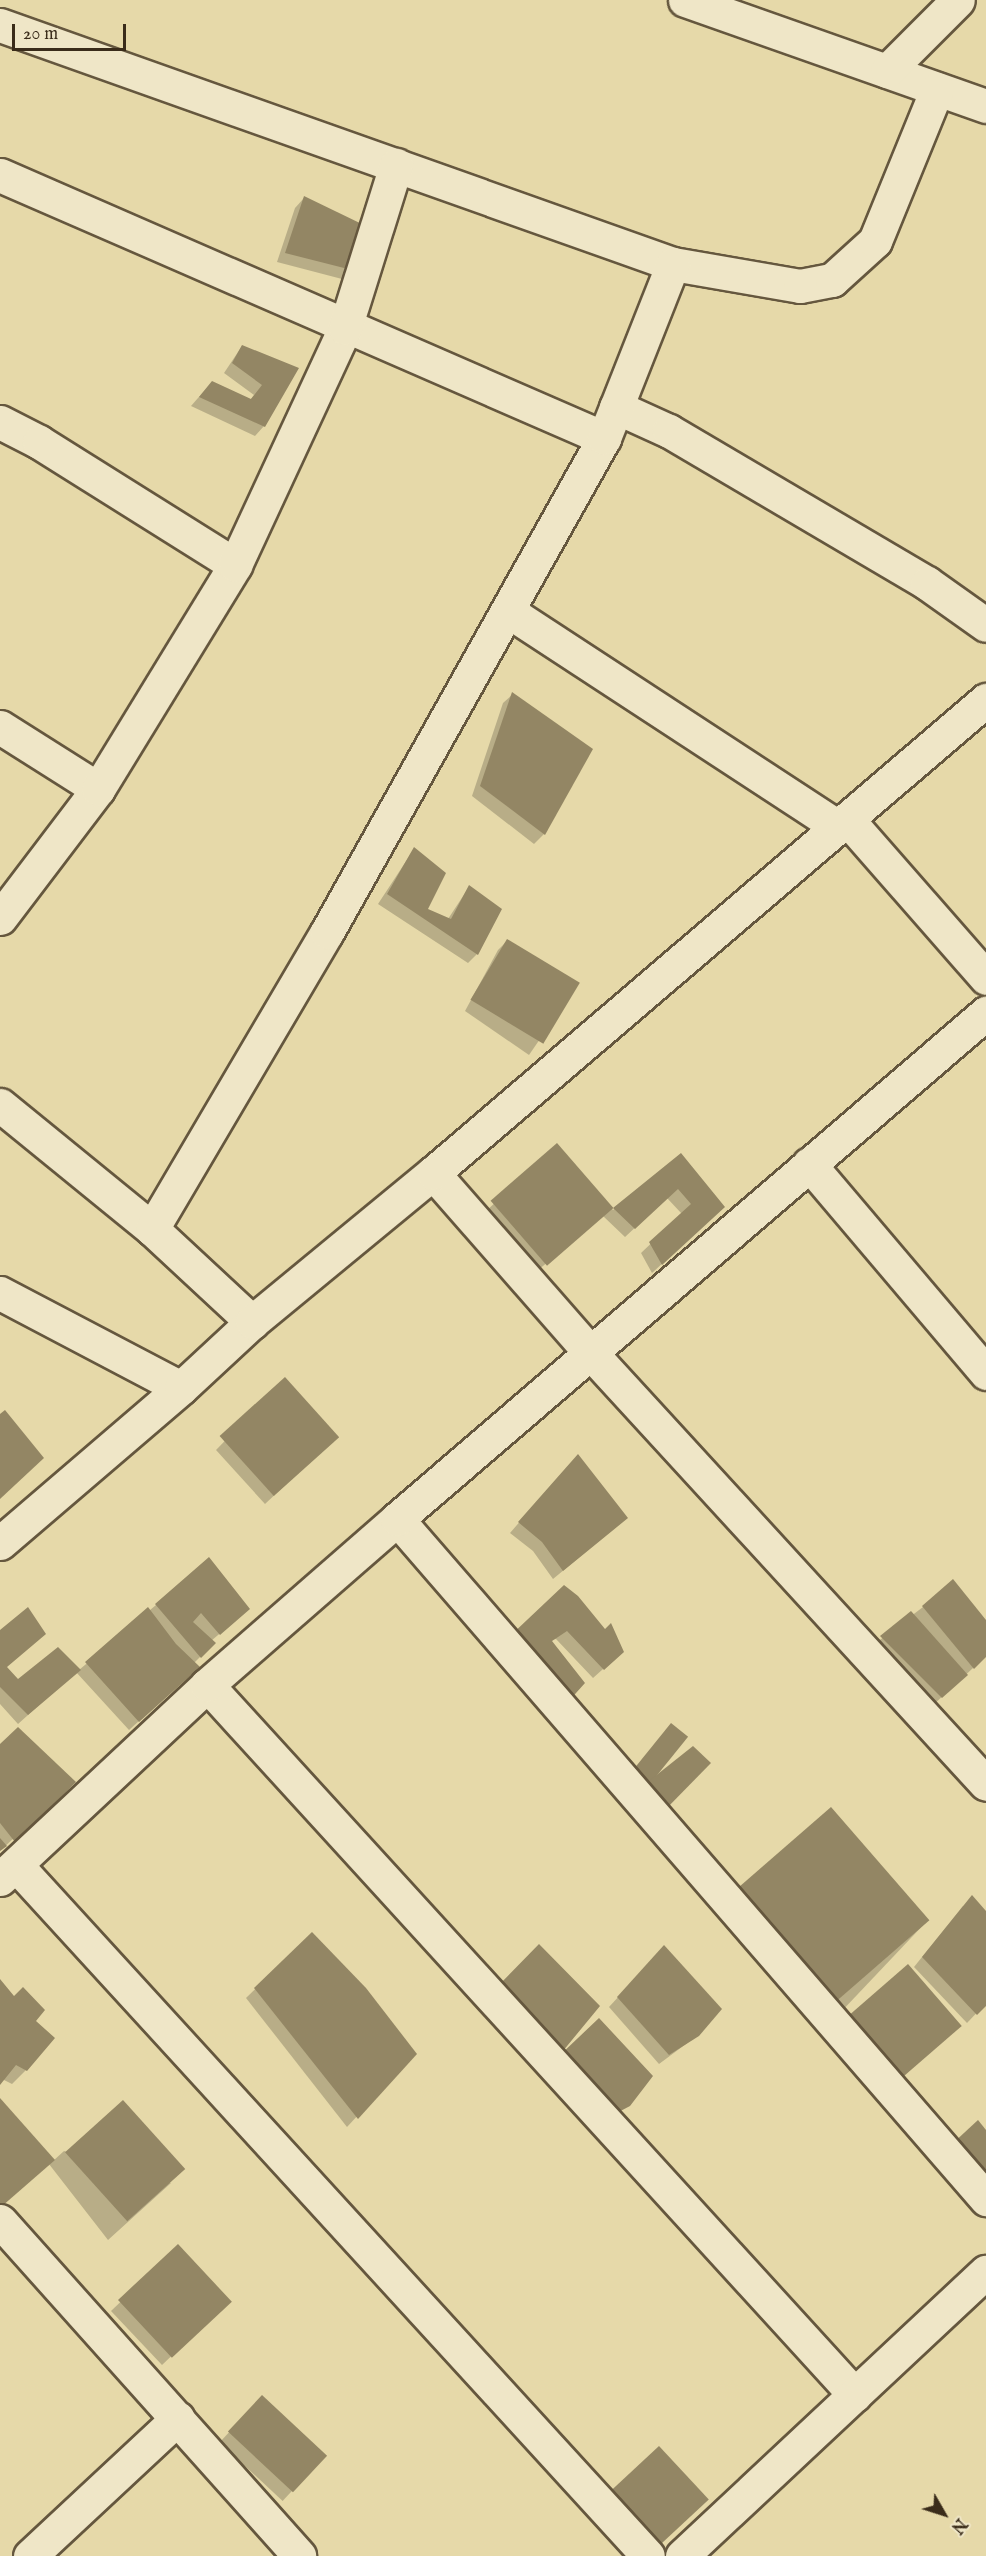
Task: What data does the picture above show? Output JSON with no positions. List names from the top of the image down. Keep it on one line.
{"scale_bar":"20 m","north":"bottom right"}
